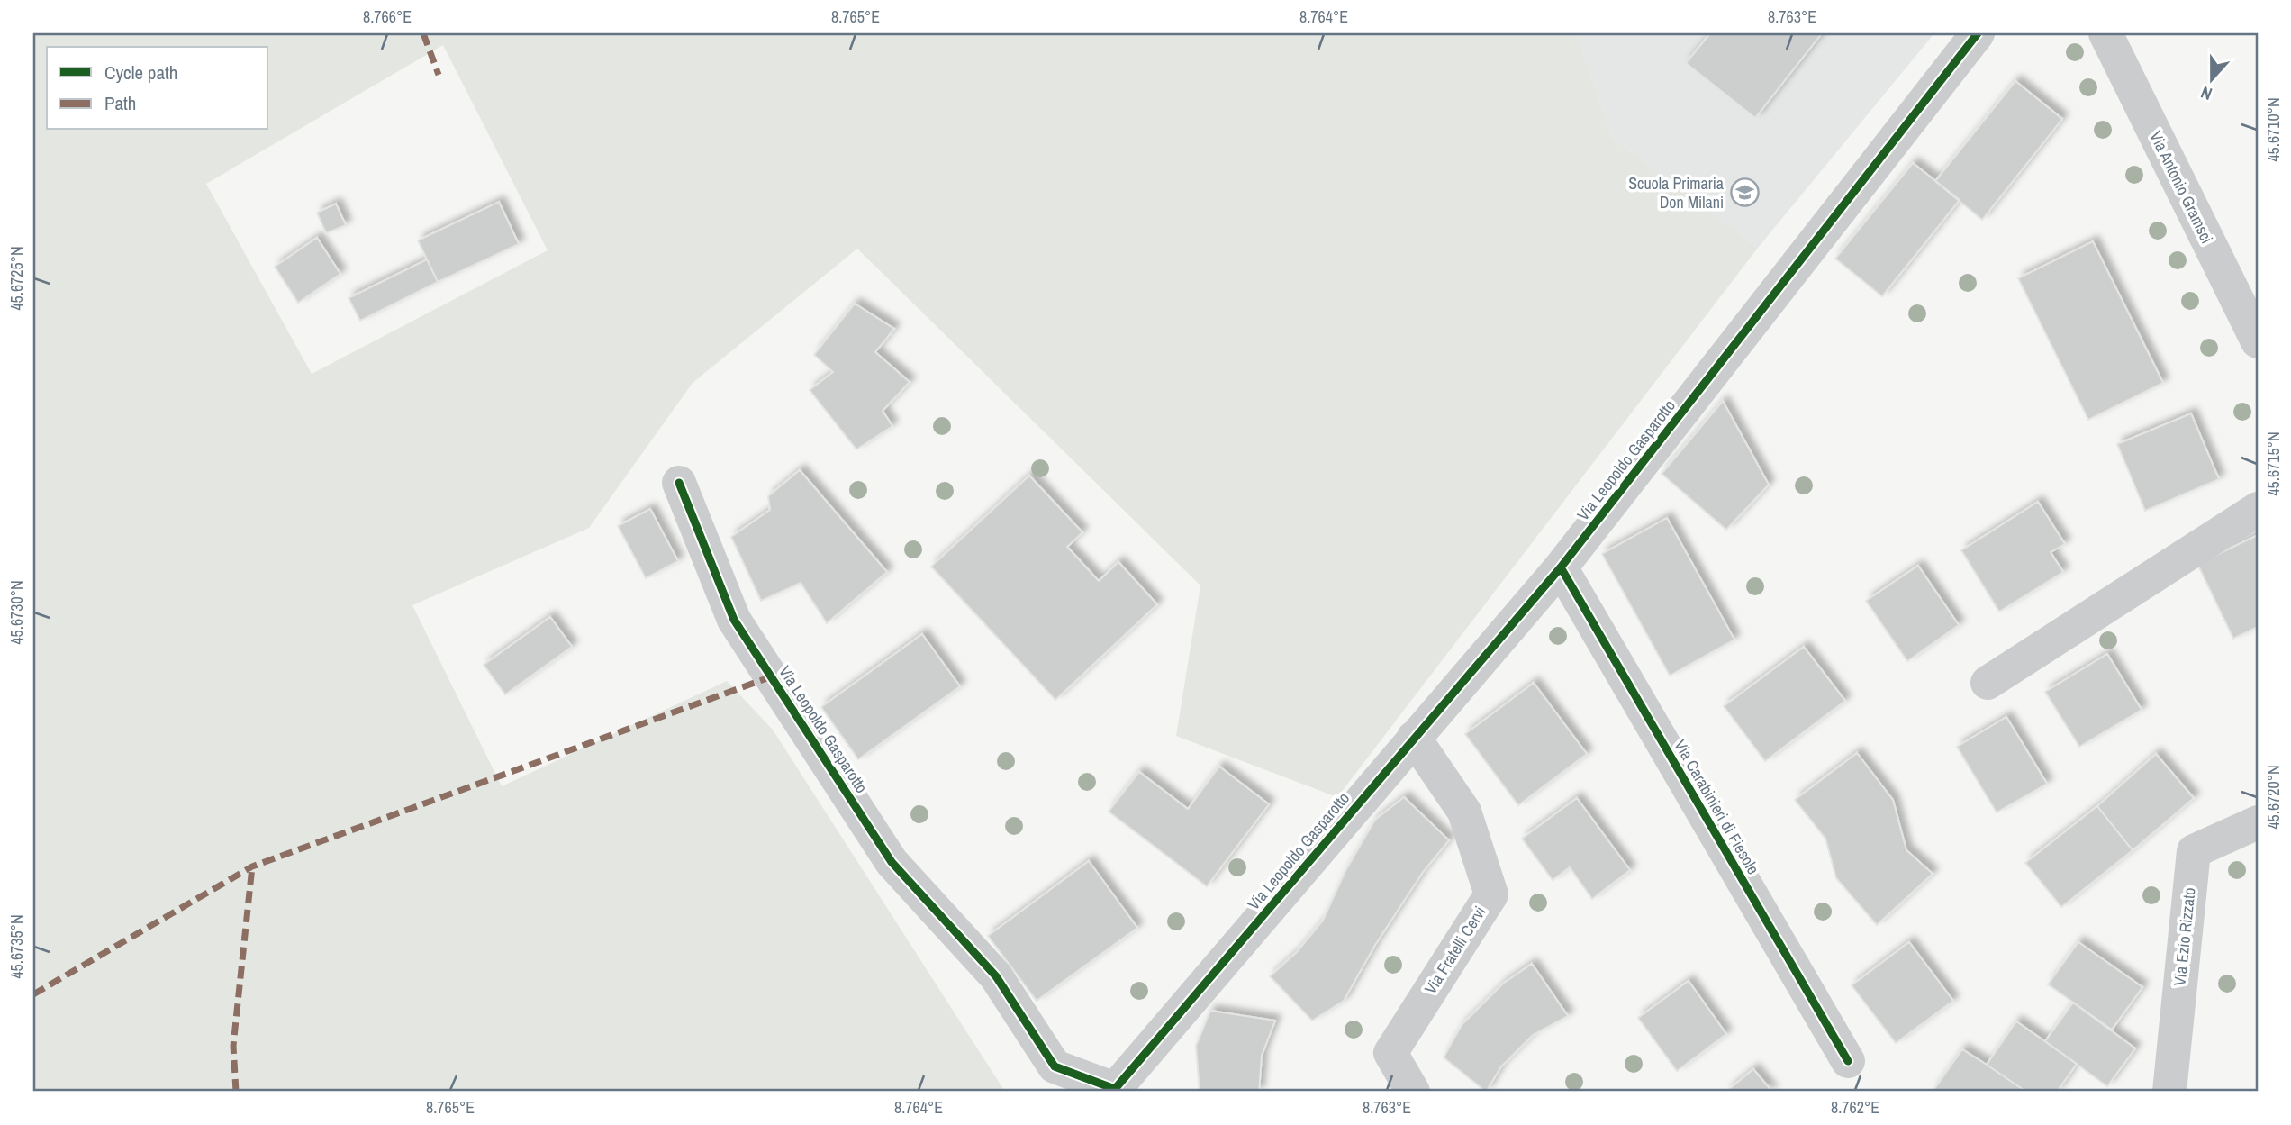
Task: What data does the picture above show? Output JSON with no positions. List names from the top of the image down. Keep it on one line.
{"streets":{"street":["Via Antonio Gramsci","Via Leopoldo Gasparotto","Via Carabinieri di Fiesole","Via Ezio Rizzato","Via Fratelli Cervi"]},"crossings":[["Via Leopoldo Gasparotto","Via Carabinieri di Fiesole"],["Via Leopoldo Gasparotto","Via Fratelli Cervi"]],"places":{"school or university":["Scuola Primaria Don Milani"]},"legend":["Cycle path","Path"],"north":"bottom","coordinates":["8.766°E","8.765°E","8.764°E","8.763°E","45.6710°N","45.6725°N","45.6715°N","45.6730°N","45.6720°N","45.6735°N","8.762°E"]}
